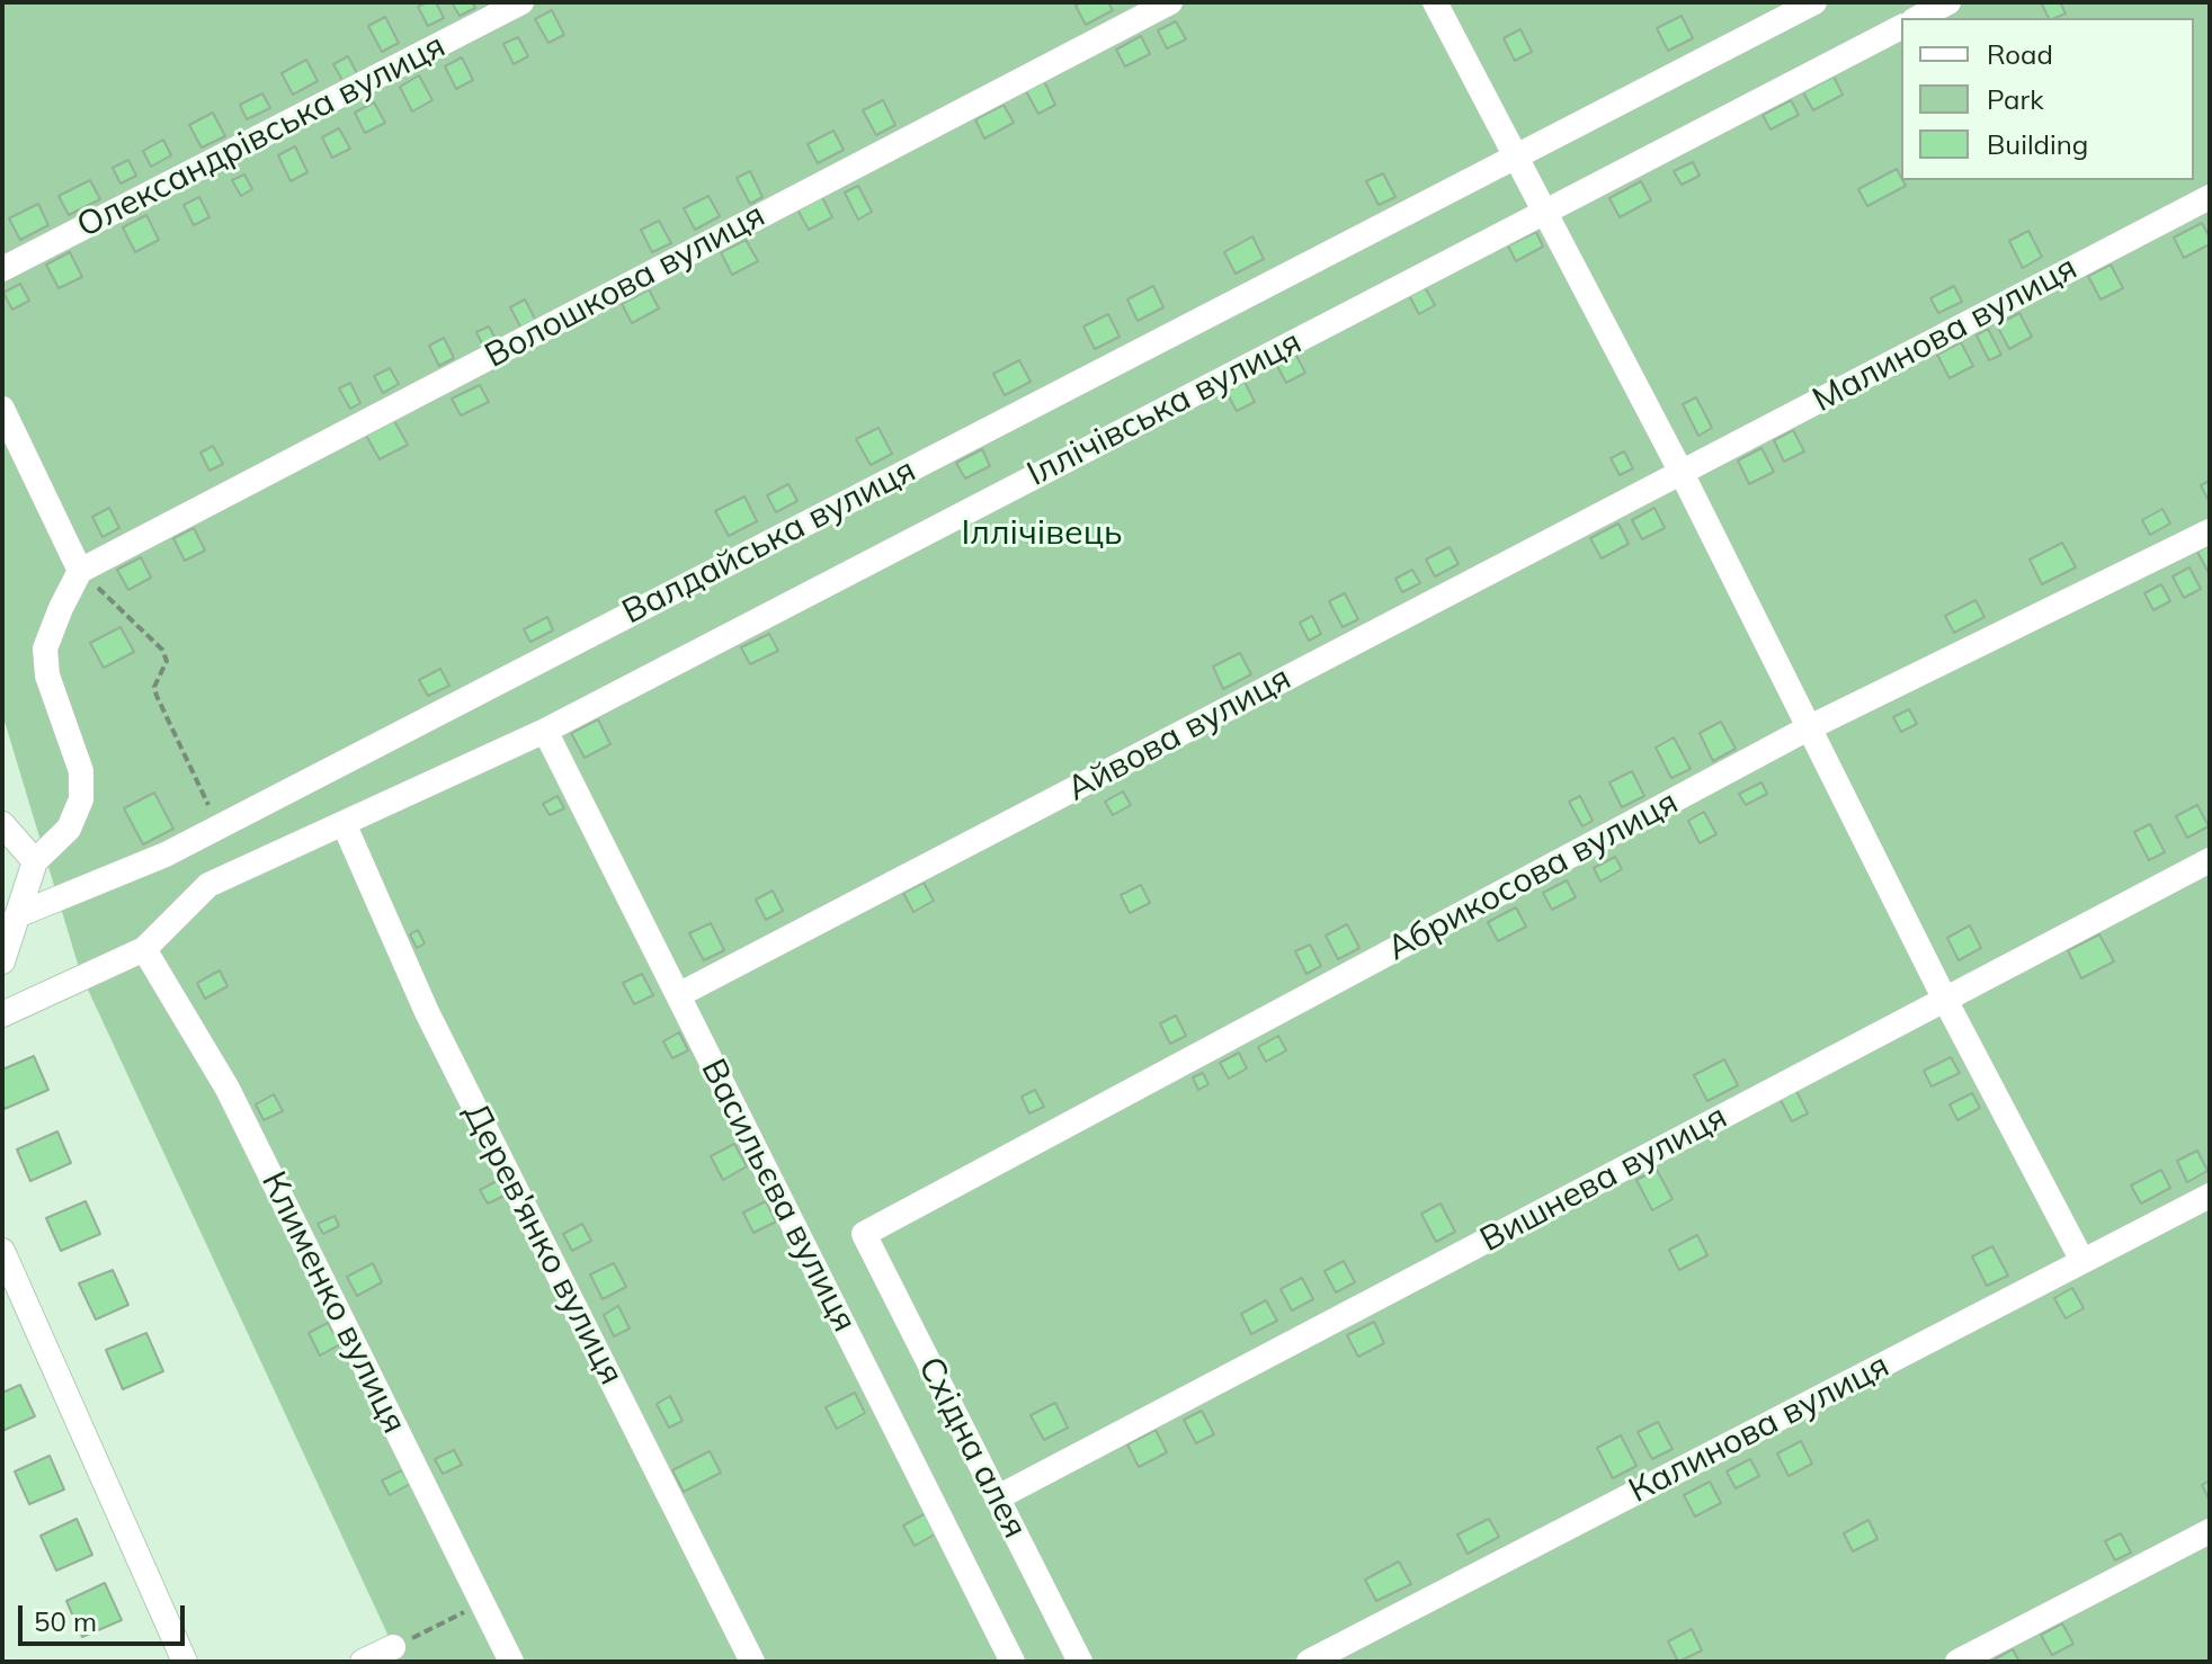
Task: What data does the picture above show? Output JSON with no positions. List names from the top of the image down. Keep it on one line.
{"streets":{"street":["Олександрівська вулиця","Волошкова вулиця","Малинова вулиця","Іллічівська вулиця","Валдайська вулиця","Айвова вулиця","Абрикосова вулиця","Вишнева вулиця","Васильєва вулиця","Дерев'янко вулиця","Клименко вулиця","Калинова вулиця","Східна алея"]},"crossings":[["Малинова вулиця","Айвова вулиця"],["Іллічівська вулиця","Васильєва вулиця"],["Іллічівська вулиця","Дерев'янко вулиця"],["Іллічівська вулиця","Клименко вулиця"],["Айвова вулиця","Васильєва вулиця"],["Абрикосова вулиця","Східна алея"],["Вишнева вулиця","Східна алея"]],"parks":["Іллічівець"],"legend":["Road","Park","Building"],"scale_bar":"50 m"}
